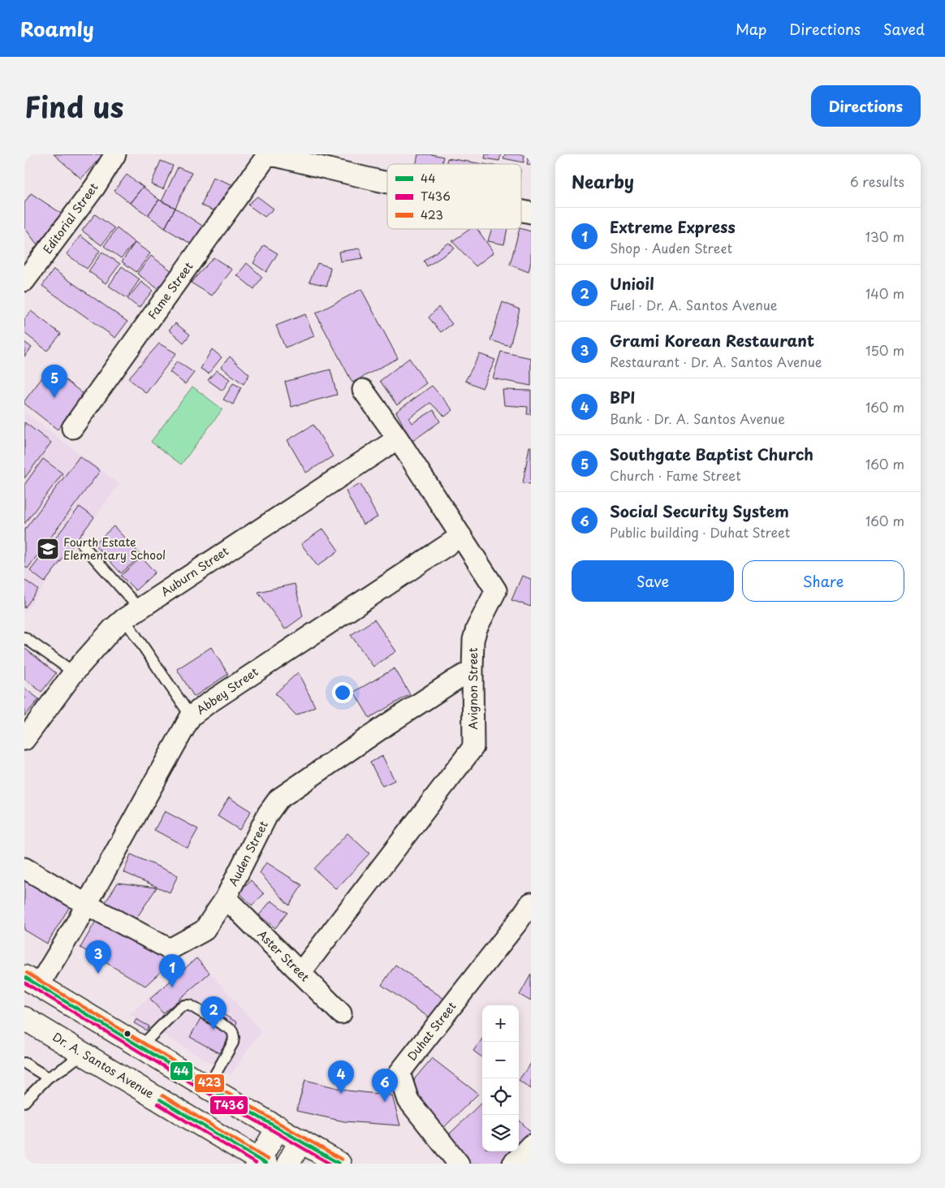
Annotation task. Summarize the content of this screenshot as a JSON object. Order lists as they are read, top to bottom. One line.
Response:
{"streets":{"main road":["Dr. A. Santos Avenue"],"street":["Editorial Street","Fame Street","Auburn Street","Avignon Street","Abbey Street","Auden Street","Aster Street","Duhat Street"]},"crossings":[["Auburn Street","Avignon Street"],["Avignon Street","Abbey Street"],["Avignon Street","Auden Street"],["Avignon Street","Aster Street"],["Abbey Street","Auden Street"],["Auden Street","Aster Street"]],"places":{"school or university":["Fourth Estate Elementary School"]},"lines":["transit line 423","transit line 44","transit line T436"],"legend":["44","T436","423"],"page":{"header":"Roamly","nav":["Map","Directions","Saved"],"title":"Find us","buttons":["Directions",["Save","Share"]],"heading":["Nearby","6 results"],"list":[{"mark":"1","name":"Extreme Express","note":"Shop · Auden Street","value":"130 m"},{"mark":"2","name":"Unioil","note":"Fuel · Dr. A. Santos Avenue","value":"140 m"},{"mark":"3","name":"Grami Korean Restaurant","note":"Restaurant · Dr. A. Santos Avenue","value":"150 m"},{"mark":"4","name":"BPI","note":"Bank · Dr. A. Santos Avenue","value":"160 m"},{"mark":"5","name":"Southgate Baptist Church","note":"Church · Fame Street","value":"160 m"},{"mark":"6","name":"Social Security System","note":"Public building · Duhat Street","value":"160 m"}],"pins":["5","3","1","2","4","6"],"map_buttons":["+","−"]}}
